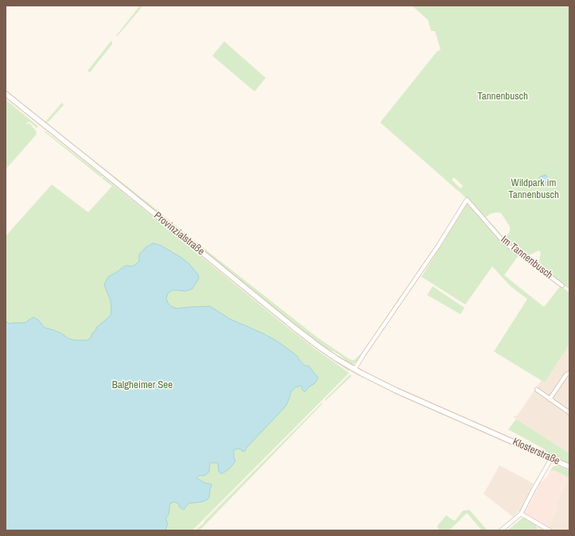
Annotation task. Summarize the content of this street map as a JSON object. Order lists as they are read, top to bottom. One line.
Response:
{"streets":{"main road":["Provinzialstraße","Klosterstraße"],"street":["Im Tannenbusch"]},"crossings":[["Provinzialstraße","Im Tannenbusch"],["Provinzialstraße","Klosterstraße"]],"parks":["Tannenbusch","Wildpark im Tannenbusch","Balgheimer See"]}
